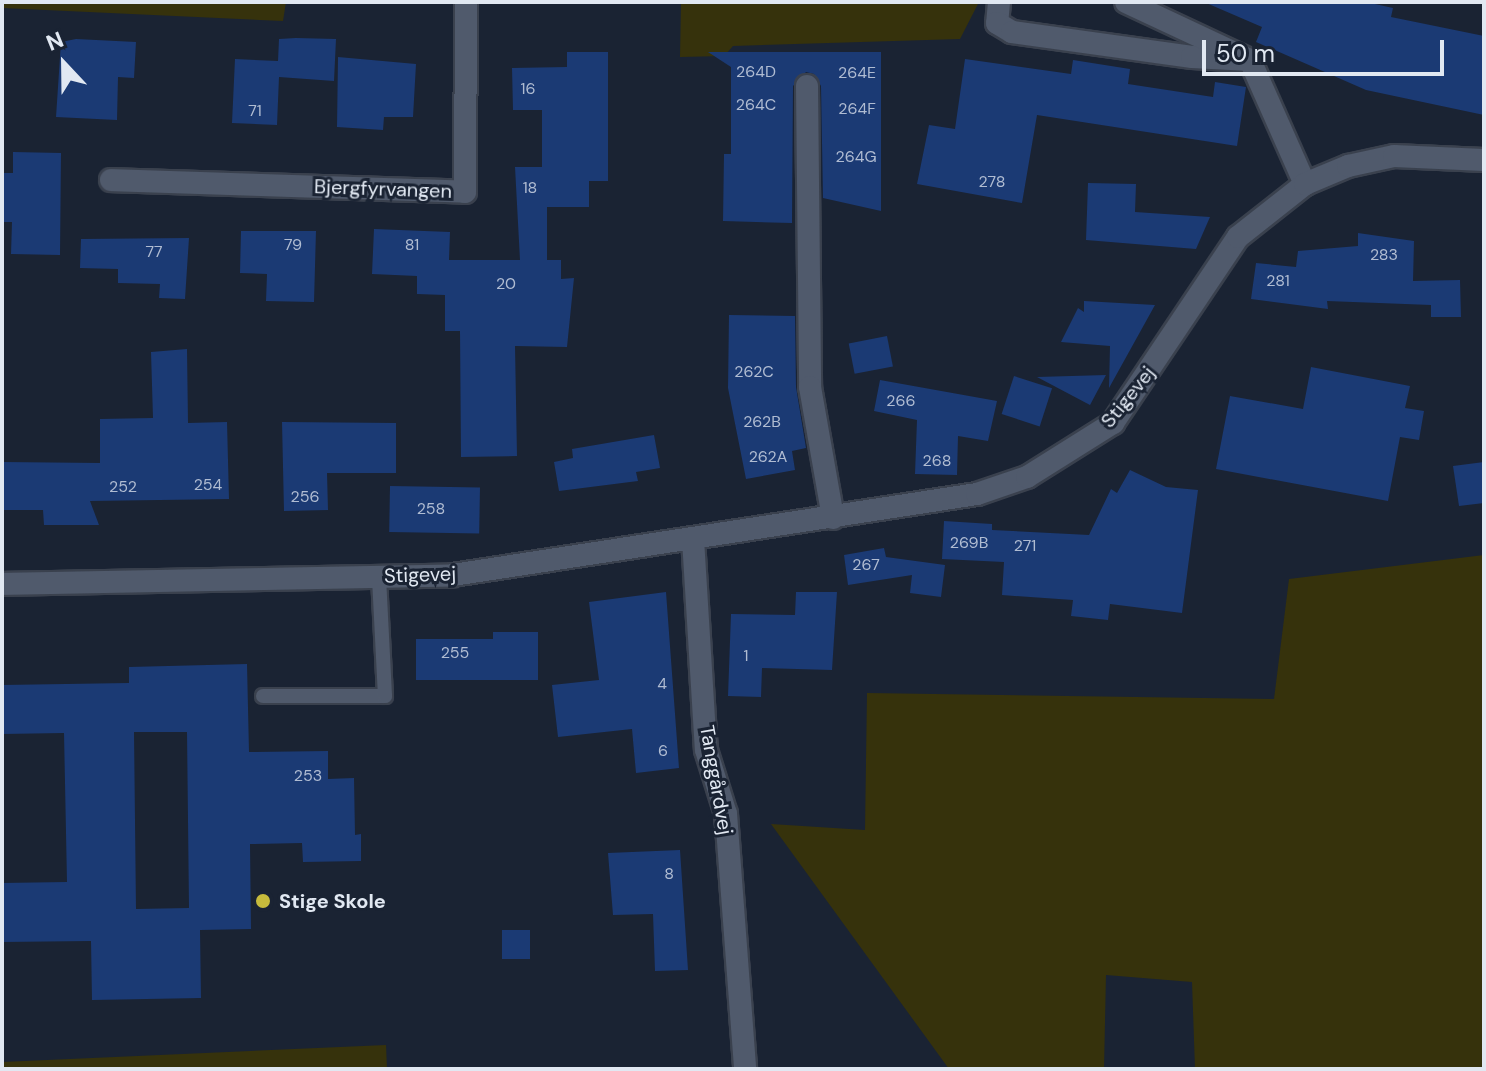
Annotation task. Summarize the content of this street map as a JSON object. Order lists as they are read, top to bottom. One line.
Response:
{"streets":{"street":["Bjergfyrvangen","Stigevej","Tanggårdvej"]},"crossings":[["Stigevej","Tanggårdvej"]],"places":["Stige Skole"],"house_numbers":["264D","264E","16","264C","264F","71","264G","278","18","79","81","77","283","281","20","262C","266","262B","262A","268","254","252","256","258","269B","271","267","255","1","4","6","253","8"],"scale_bar":"50 m","north":"top"}
